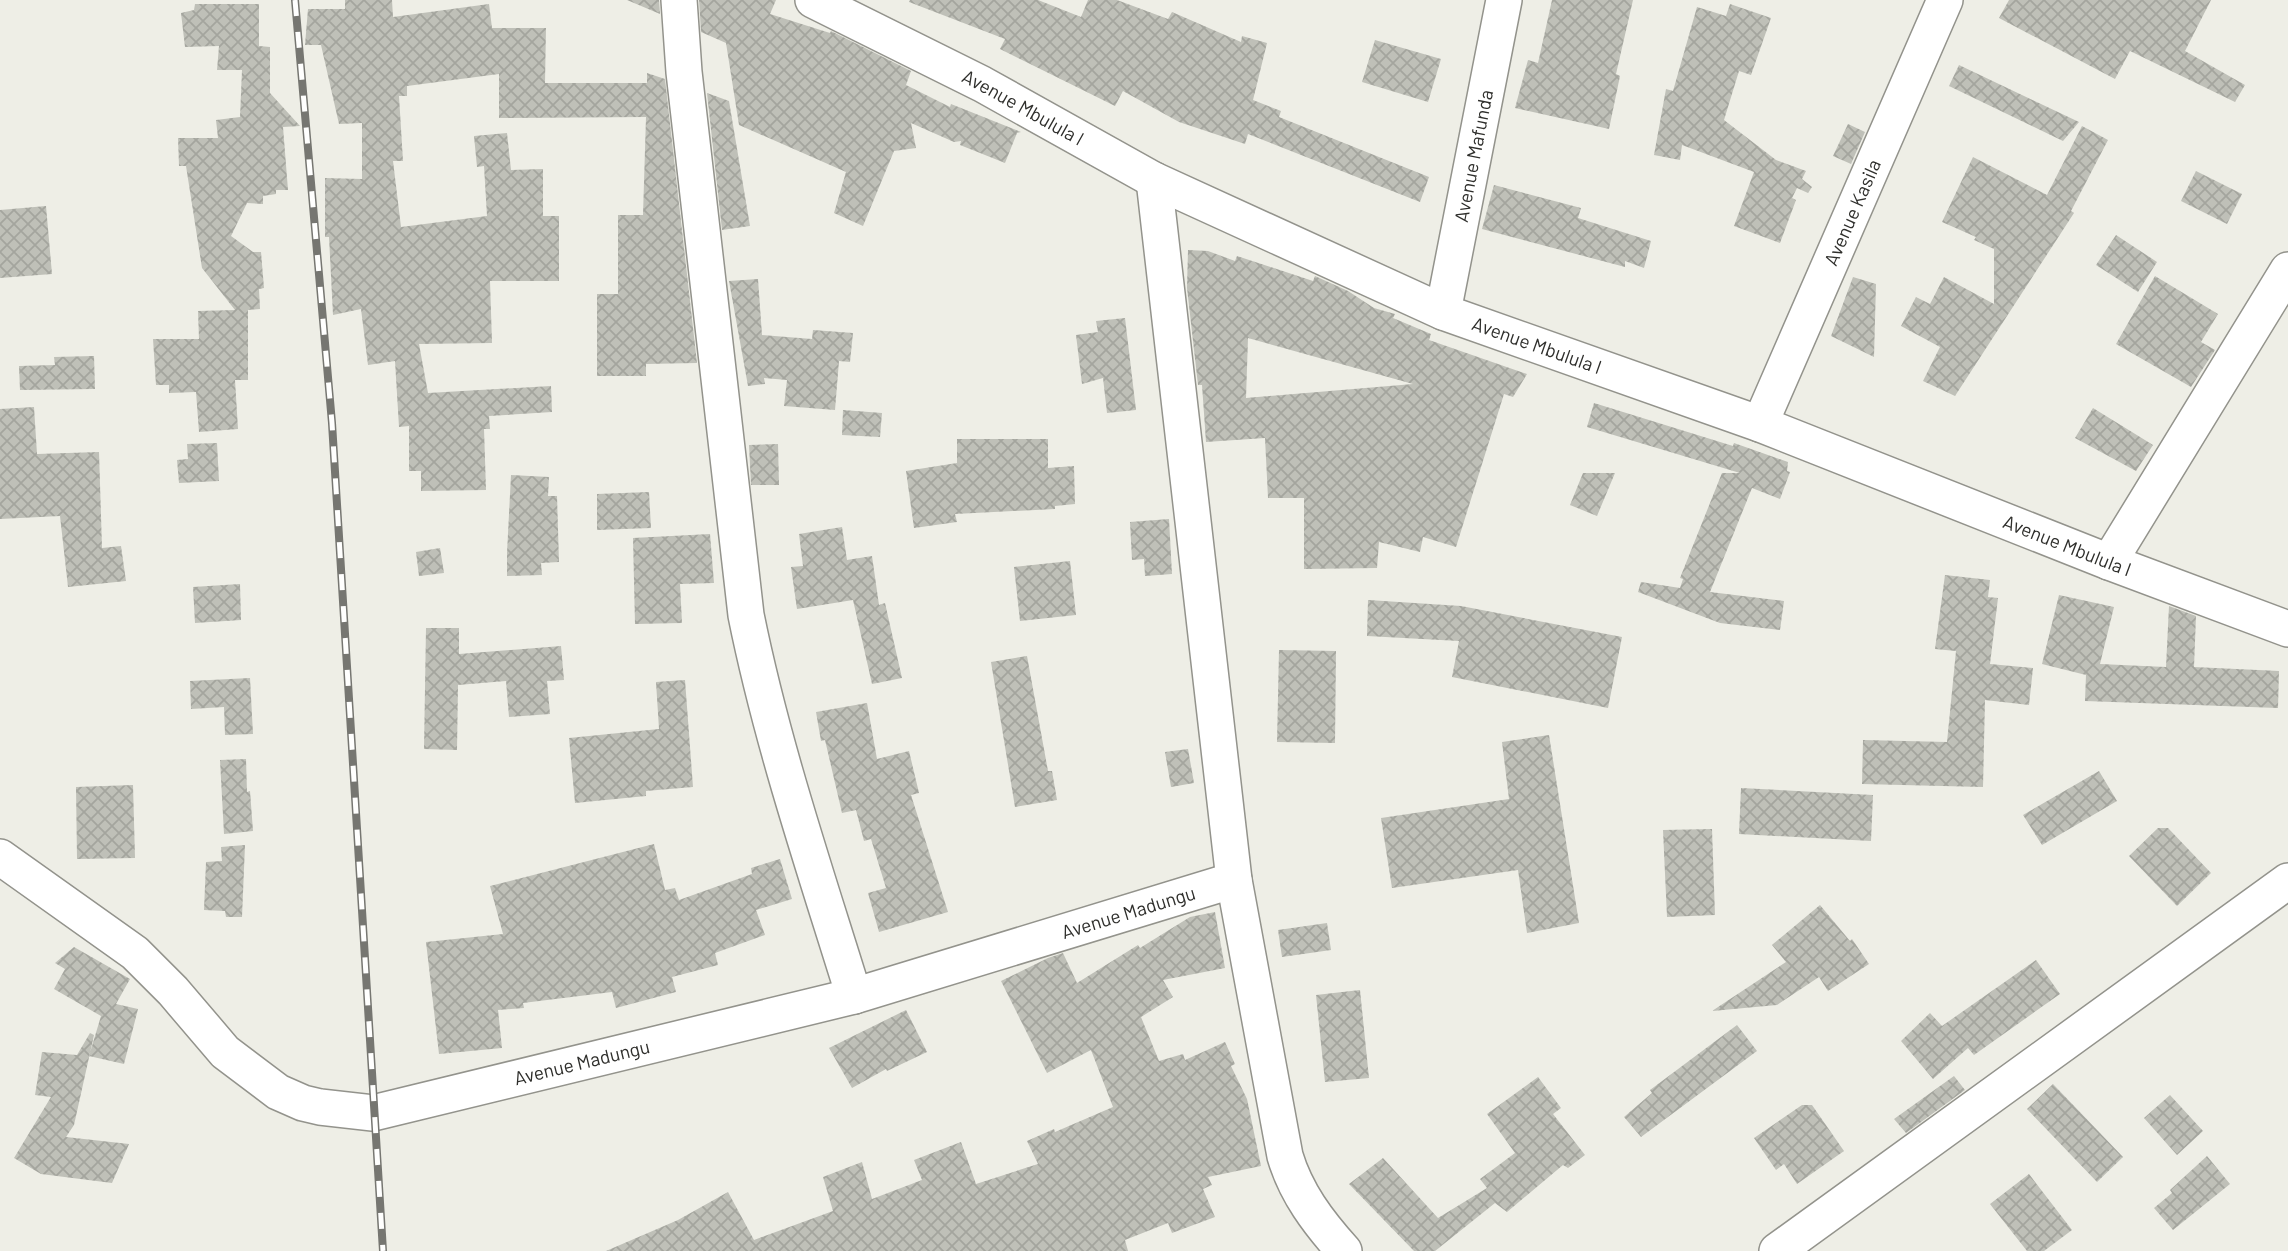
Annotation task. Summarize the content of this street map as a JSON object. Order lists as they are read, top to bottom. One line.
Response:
{"streets":{"street":["Avenue Mbulula I","Avenue Mafunda","Avenue Kasila","Avenue Madungu"]},"crossings":[["Avenue Mbulula I","Avenue Mafunda"],["Avenue Mbulula I","Avenue Kasila"]]}
